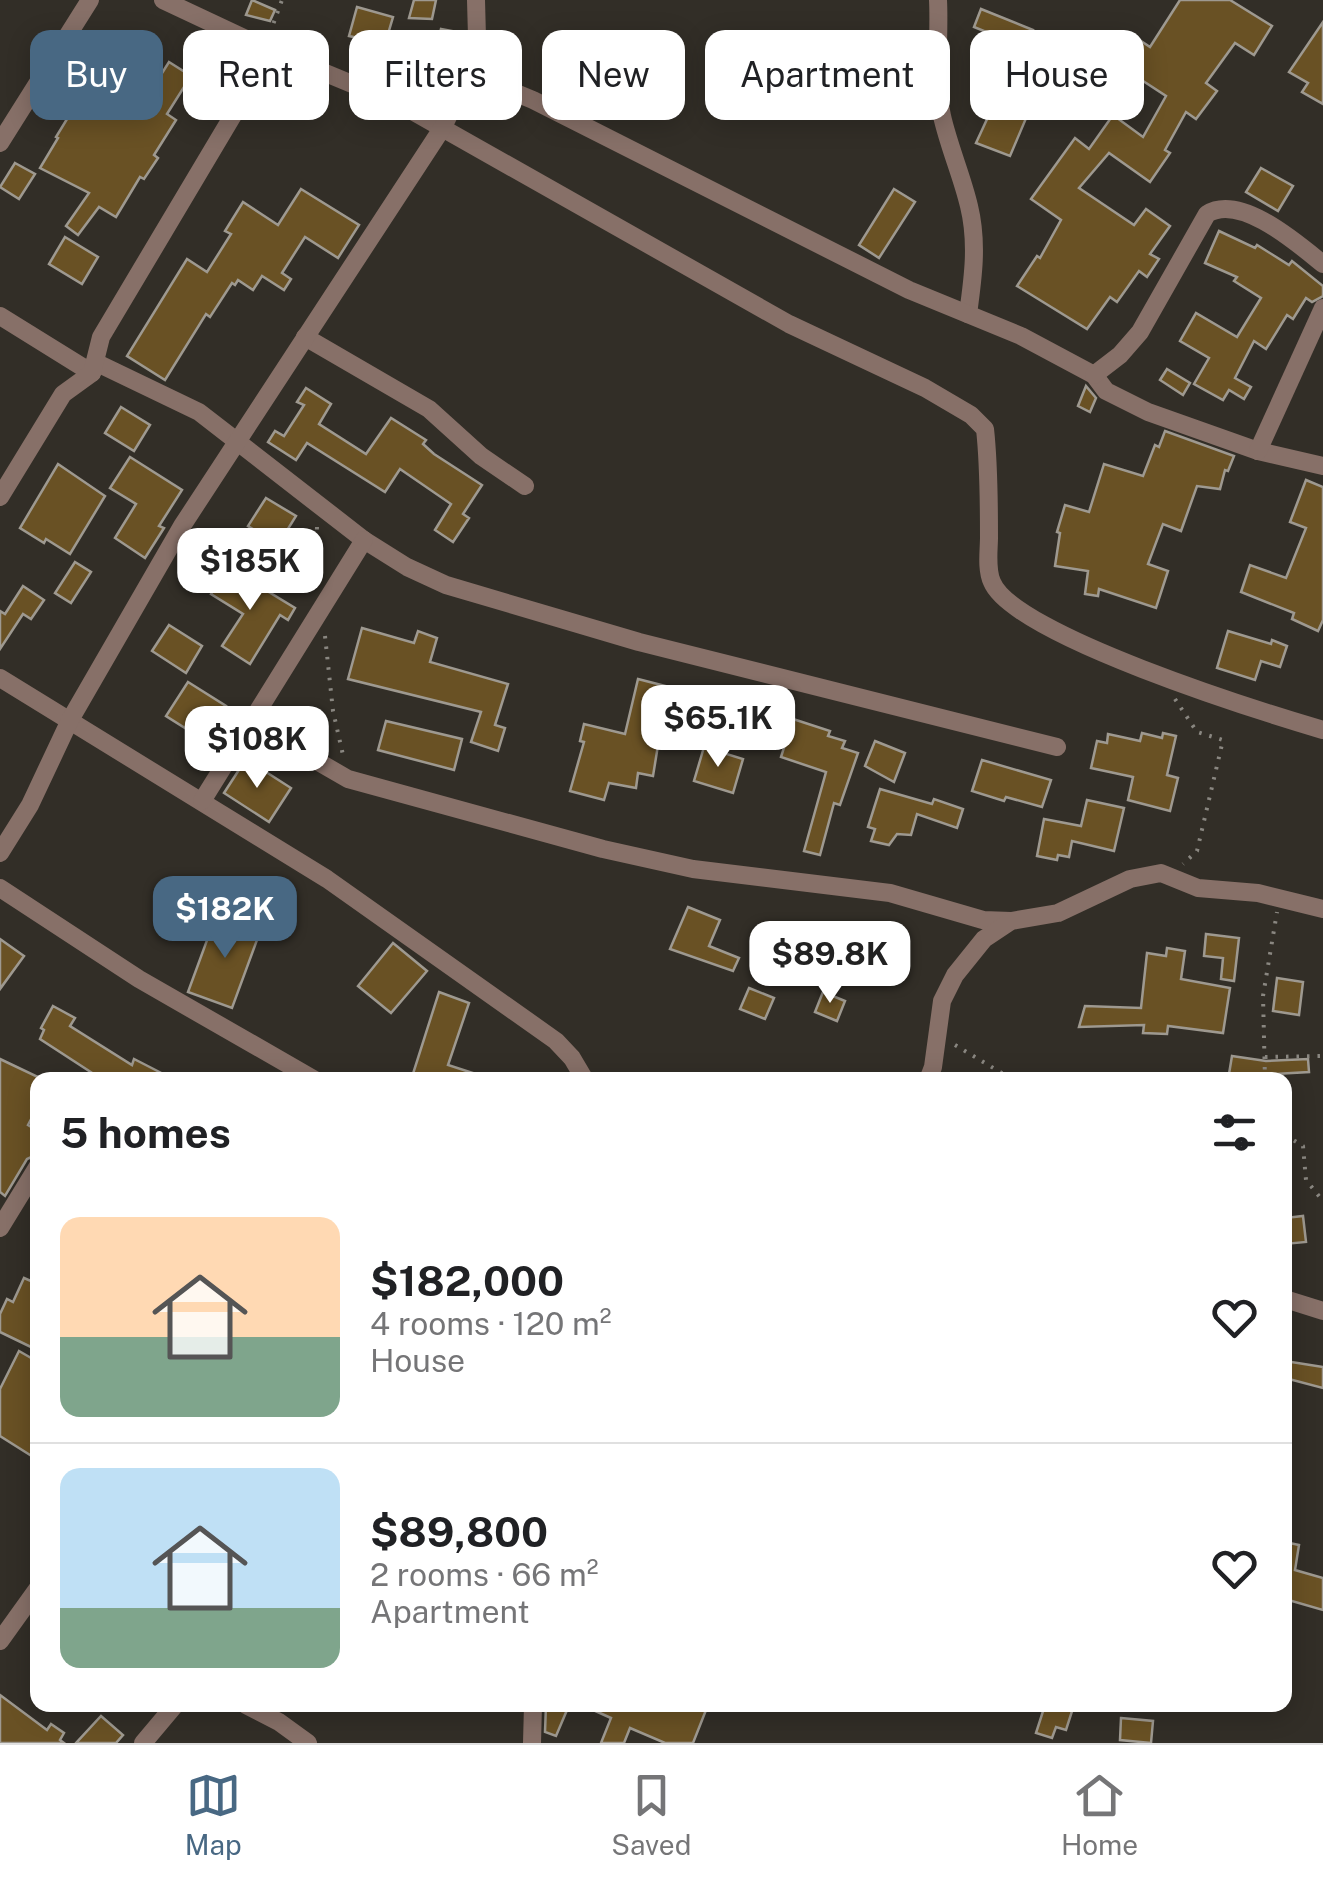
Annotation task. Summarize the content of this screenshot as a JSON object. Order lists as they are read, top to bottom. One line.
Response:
{"page":{"chip":["Buy","Rent","Filters","New","Apartment","House"],"price":["$185K","$65.1K","$108K","$182K","$89.8K"],"heading":"5 homes","list":[{"name":"$182,000","note":"4 rooms · 120 m² · House"},{"name":"$89,800","note":"2 rooms · 66 m² · Apartment"}],"tabs":["Map","Saved","Home"]}}
